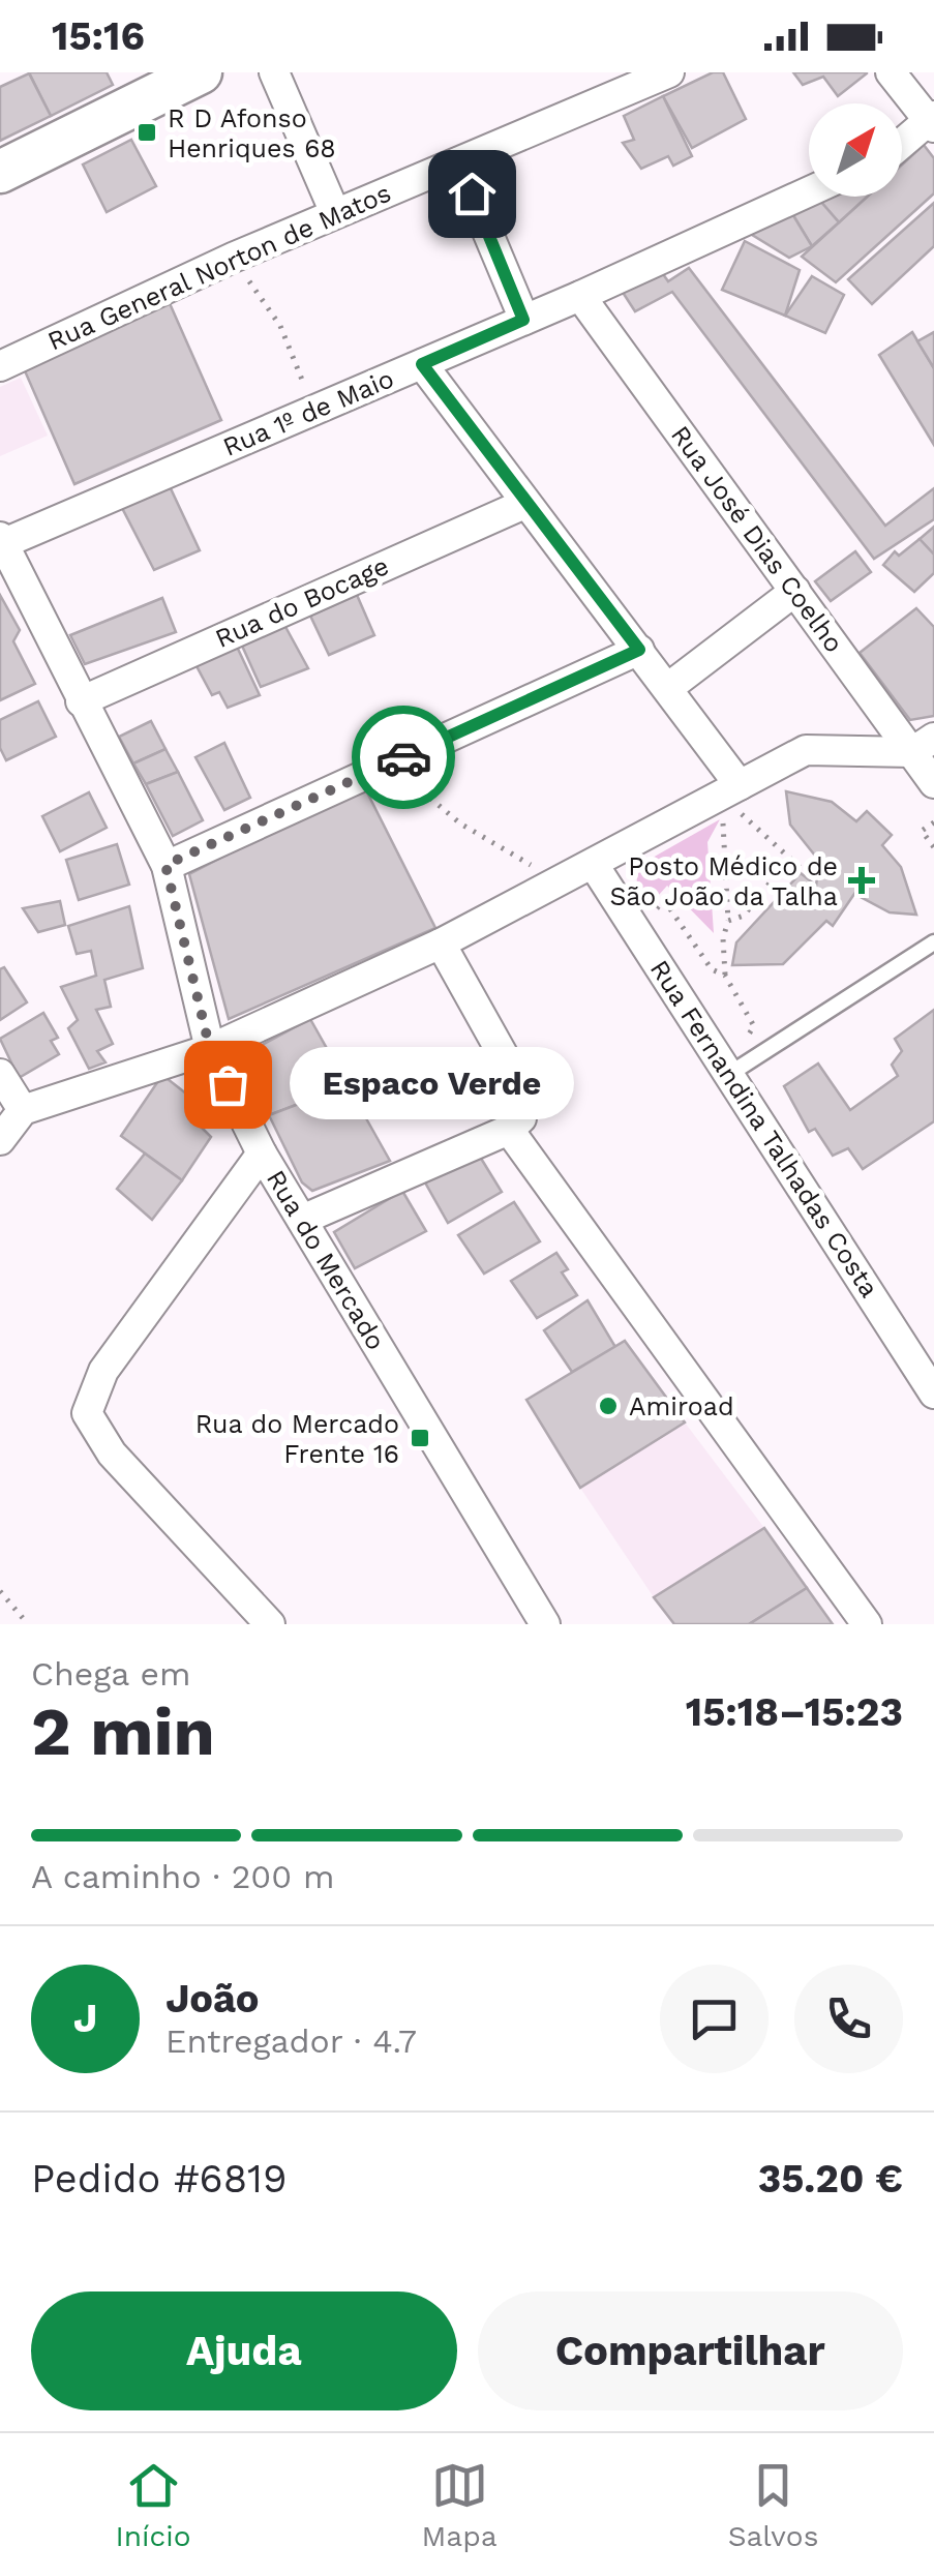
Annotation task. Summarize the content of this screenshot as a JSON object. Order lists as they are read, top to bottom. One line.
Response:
{"streets":{"street":["Rua General Norton de Matos","Rua 1º de Maio","Rua José Dias Coelho","Rua do Bocage","Rua Fernandina Talhadas Costa","Rua do Mercado"]},"crossings":[["Rua 1º de Maio","Rua José Dias Coelho"],["Rua 1º de Maio","Rua do Mercado"],["Rua do Bocage","Rua do Mercado"]],"places":{"transit":["R D Afonso Henriques 68","Rua do Mercado Frente 16"],"health":["Posto Médico de São João da Talha"],"other":["Espaco Verde","Amiroad"]},"north":"top right","page":{"status":"15:16","bubble":"Espaco Verde","heading":["2 min","Chega em","15:18–15:23"],"panel":["João","Entregador · 4.7","Pedido #6819","35.20 €"],"bar":"A caminho · 200 m","round":"J","buttons":["Ajuda","Compartilhar"],"tabs":["Início","Mapa","Salvos"]}}
